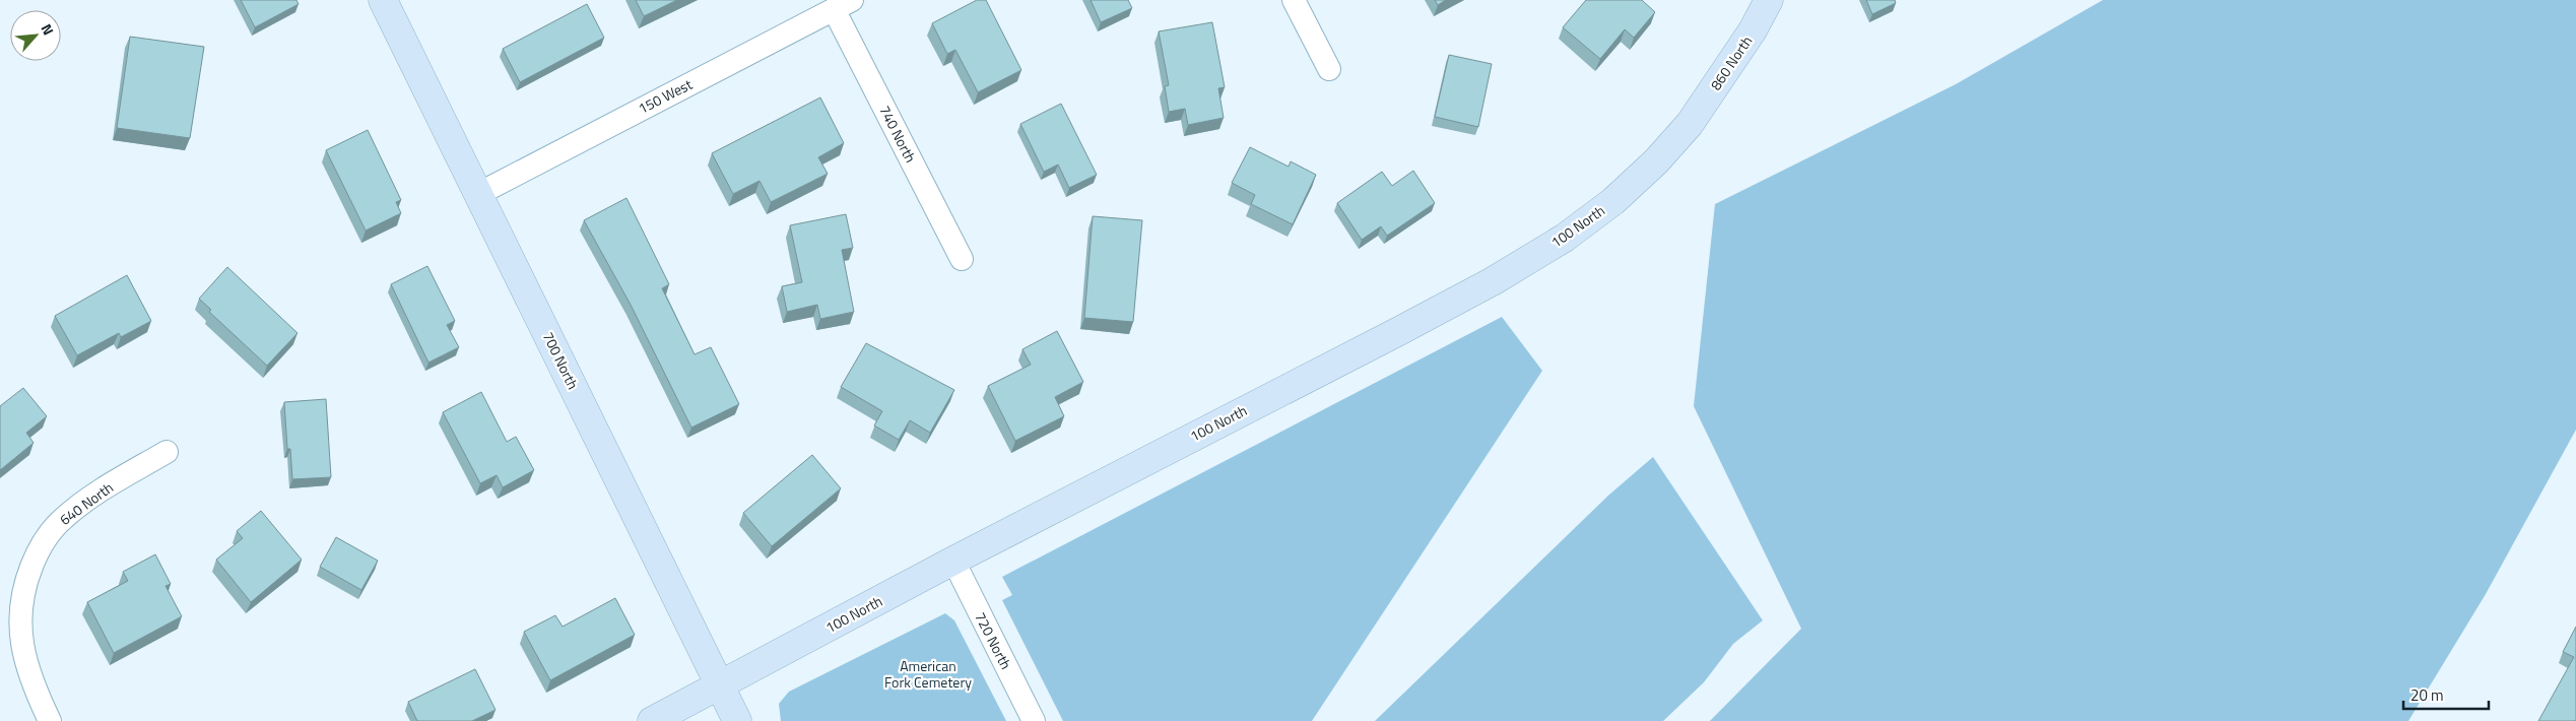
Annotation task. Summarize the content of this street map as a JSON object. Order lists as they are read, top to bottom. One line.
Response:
{"streets":{"street":["860 North","150 West","740 North","100 North","700 North","640 North","720 North"]},"crossings":[["860 North","100 North"],["150 West","740 North"],["150 West","700 North"],["100 North","700 North"],["100 North","720 North"]],"parks":["American Fork Cemetery"],"scale_bar":"20 m","north":"top right"}
